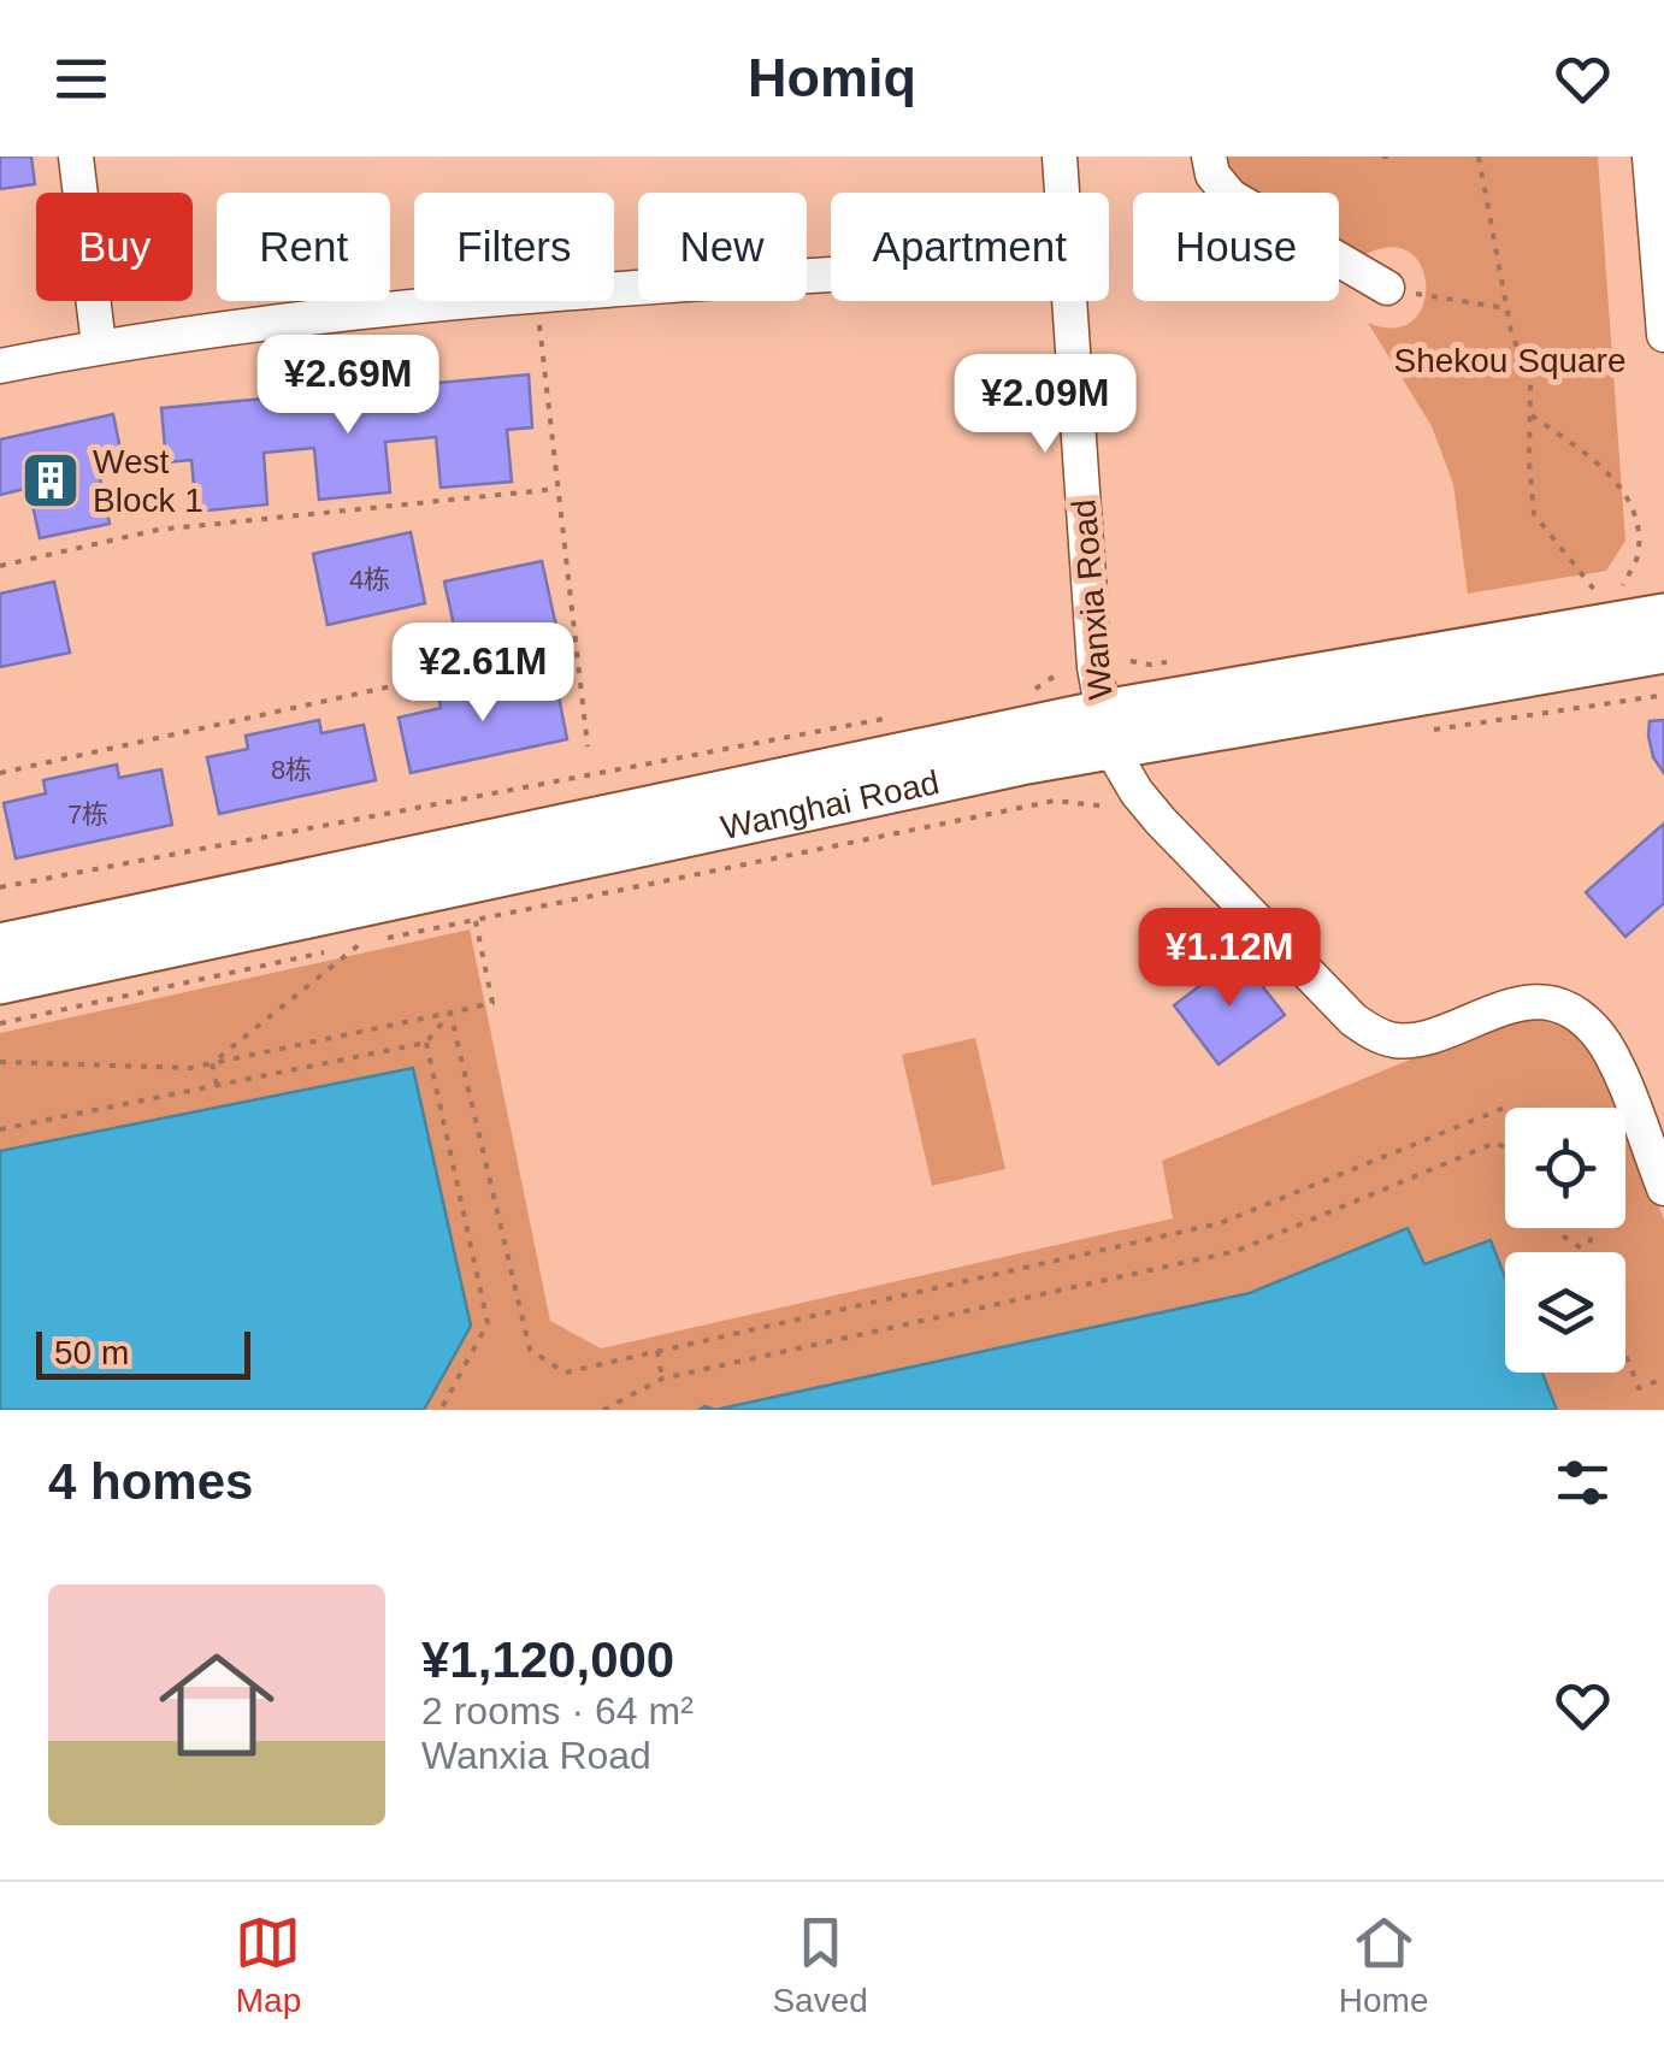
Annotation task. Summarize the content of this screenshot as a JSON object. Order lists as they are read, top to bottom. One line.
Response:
{"streets":{"main road":["Wanghai Road"],"street":["Wanxia Road"]},"crossings":[["Wanxia Road","Wanghai Road"]],"parks":["Shekou Square"],"places":{"building":["West Block 1"]},"house_numbers":["4栋","8栋","7栋"],"scale_bar":"50 m","page":{"header":"Homiq","chip":["Buy","Rent","Filters","New","Apartment","House"],"price":["¥2.69M","¥2.09M","¥2.61M","¥1.12M"],"scale":"50 m","heading":"4 homes","list":[{"name":"¥1,120,000","note":"2 rooms · 64 m² · Wanxia Road"}],"tabs":["Map","Saved","Home"]}}
